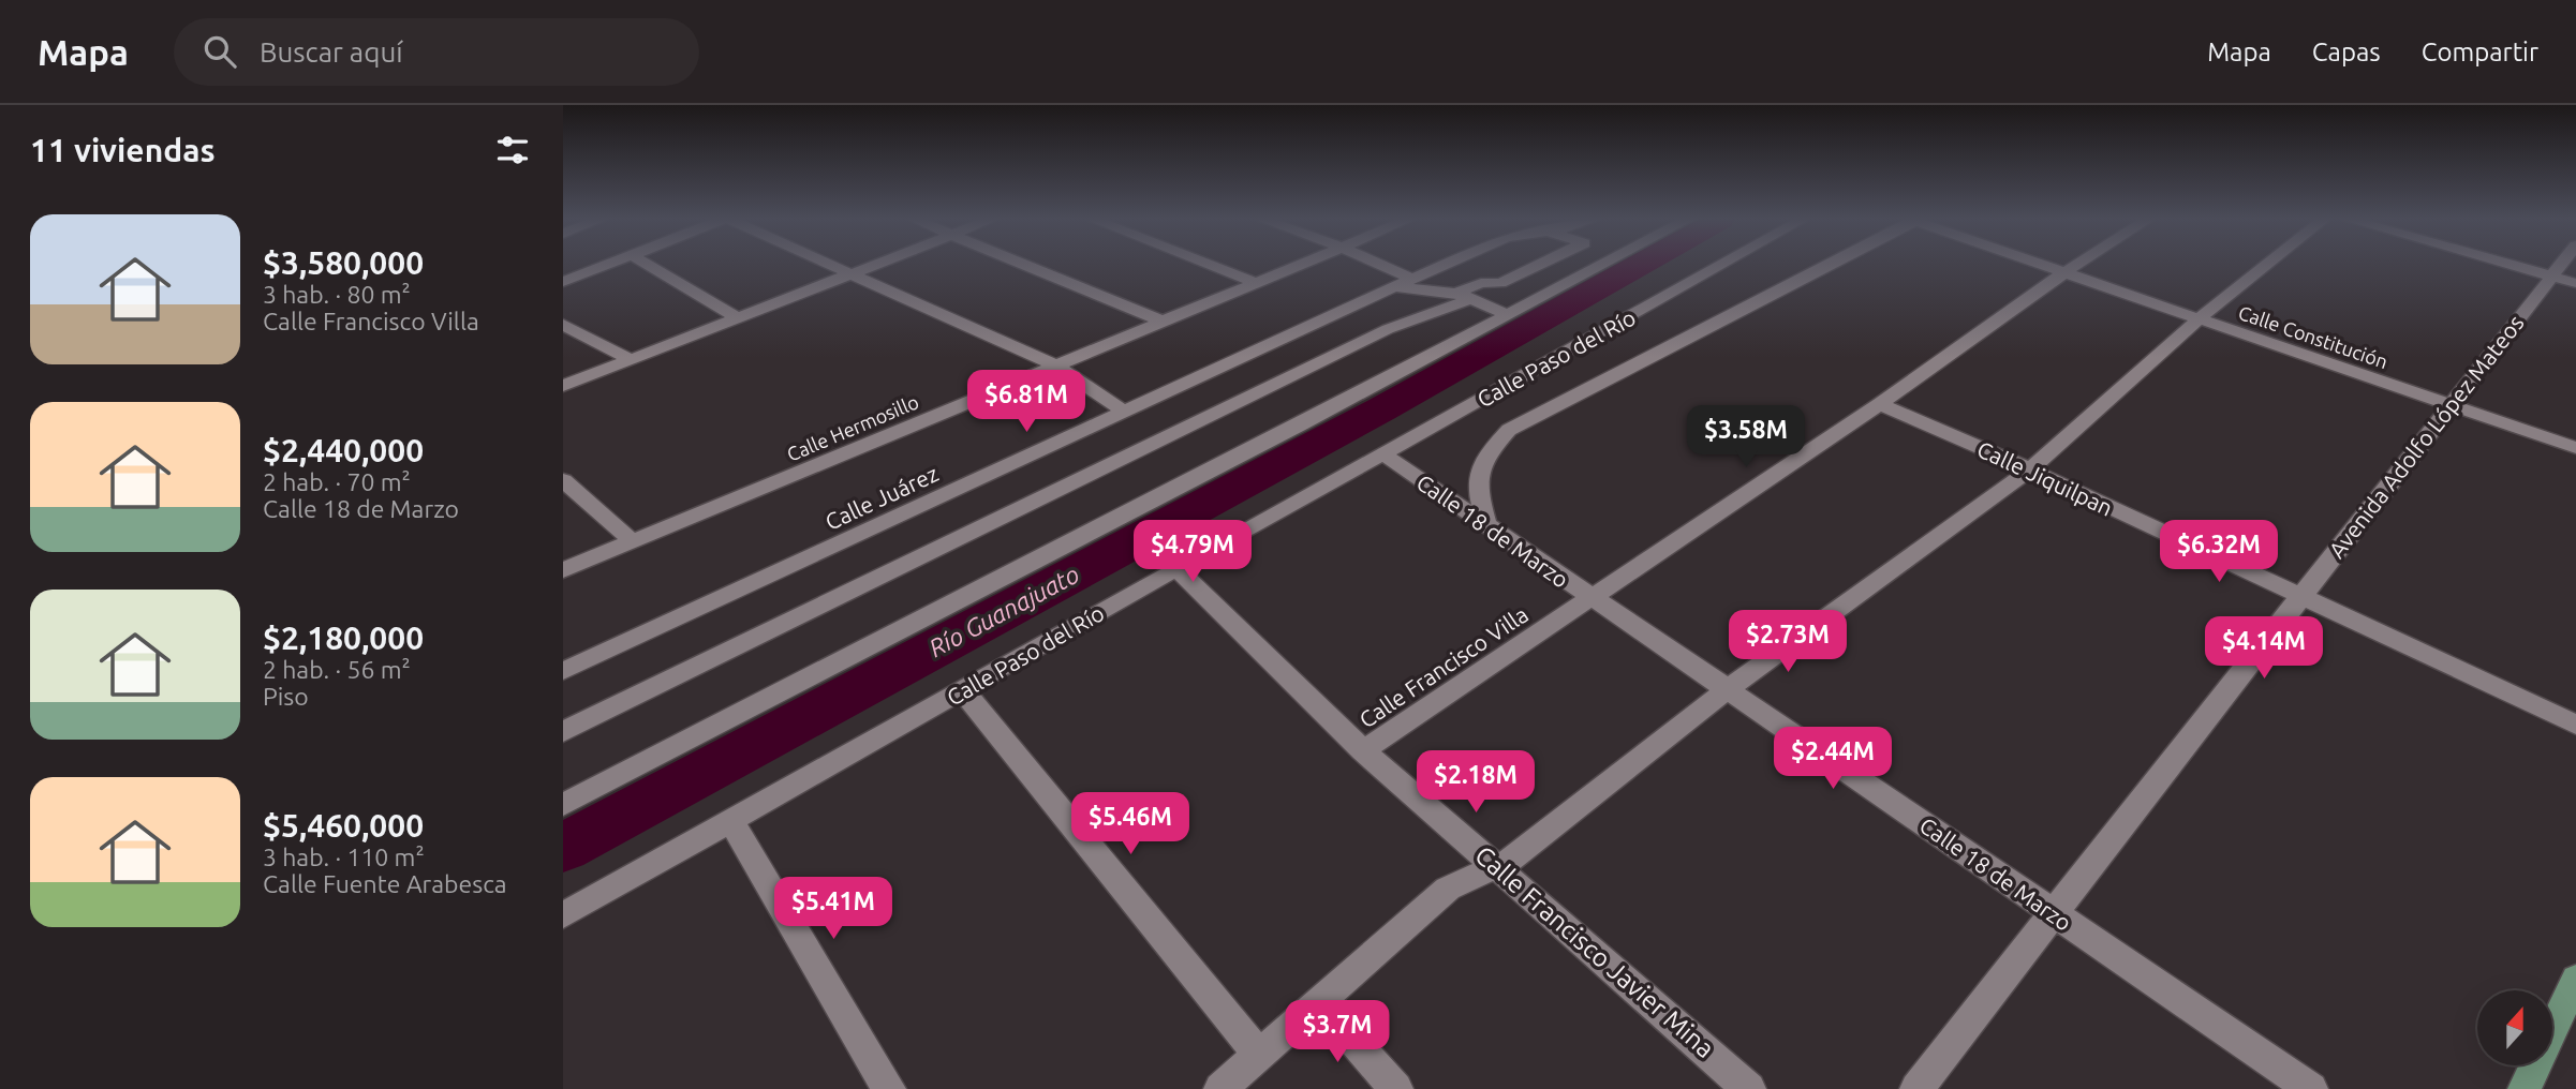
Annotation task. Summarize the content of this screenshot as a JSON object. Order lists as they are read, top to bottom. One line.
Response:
{"streets":{"street":["Calle Constitución","Calle Paso del Río","Calle Hermosillo","Avenida Adolfo López Mateos","Calle Jiquilpan","Calle Juárez","Calle 18 de Marzo","Calle Francisco Villa","Calle Francisco Javier Mina"]},"crossings":[["Calle Constitución","Avenida Adolfo López Mateos"],["Calle Constitución","Calle Francisco Villa"],["Calle Paso del Río","Calle 18 de Marzo"],["Calle Paso del Río","Calle Francisco Javier Mina"],["Avenida Adolfo López Mateos","Calle Jiquilpan"],["Avenida Adolfo López Mateos","Calle 18 de Marzo"],["Calle Jiquilpan","Calle Francisco Villa"],["Calle 18 de Marzo","Calle Francisco Villa"],["Calle Francisco Villa","Calle Francisco Javier Mina"]],"water":["Río Guanajuato"],"north":"top","page":{"header":"Mapa","search":"Buscar aquí","nav":["Mapa","Capas","Compartir"],"heading":"11 viviendas","list":[{"name":"$3,580,000","note":"3 hab. · 80 m² · Calle Francisco Villa"},{"name":"$2,440,000","note":"2 hab. · 70 m² · Calle 18 de Marzo"},{"name":"$2,180,000","note":"2 hab. · 56 m² · Piso"},{"name":"$5,460,000","note":"3 hab. · 110 m² · Calle Fuente Arabesca"}],"price":["$6.81M","$3.58M","$4.79M","$6.32M","$2.73M","$4.14M","$2.44M","$2.18M","$5.46M","$5.41M","$3.7M"]}}
